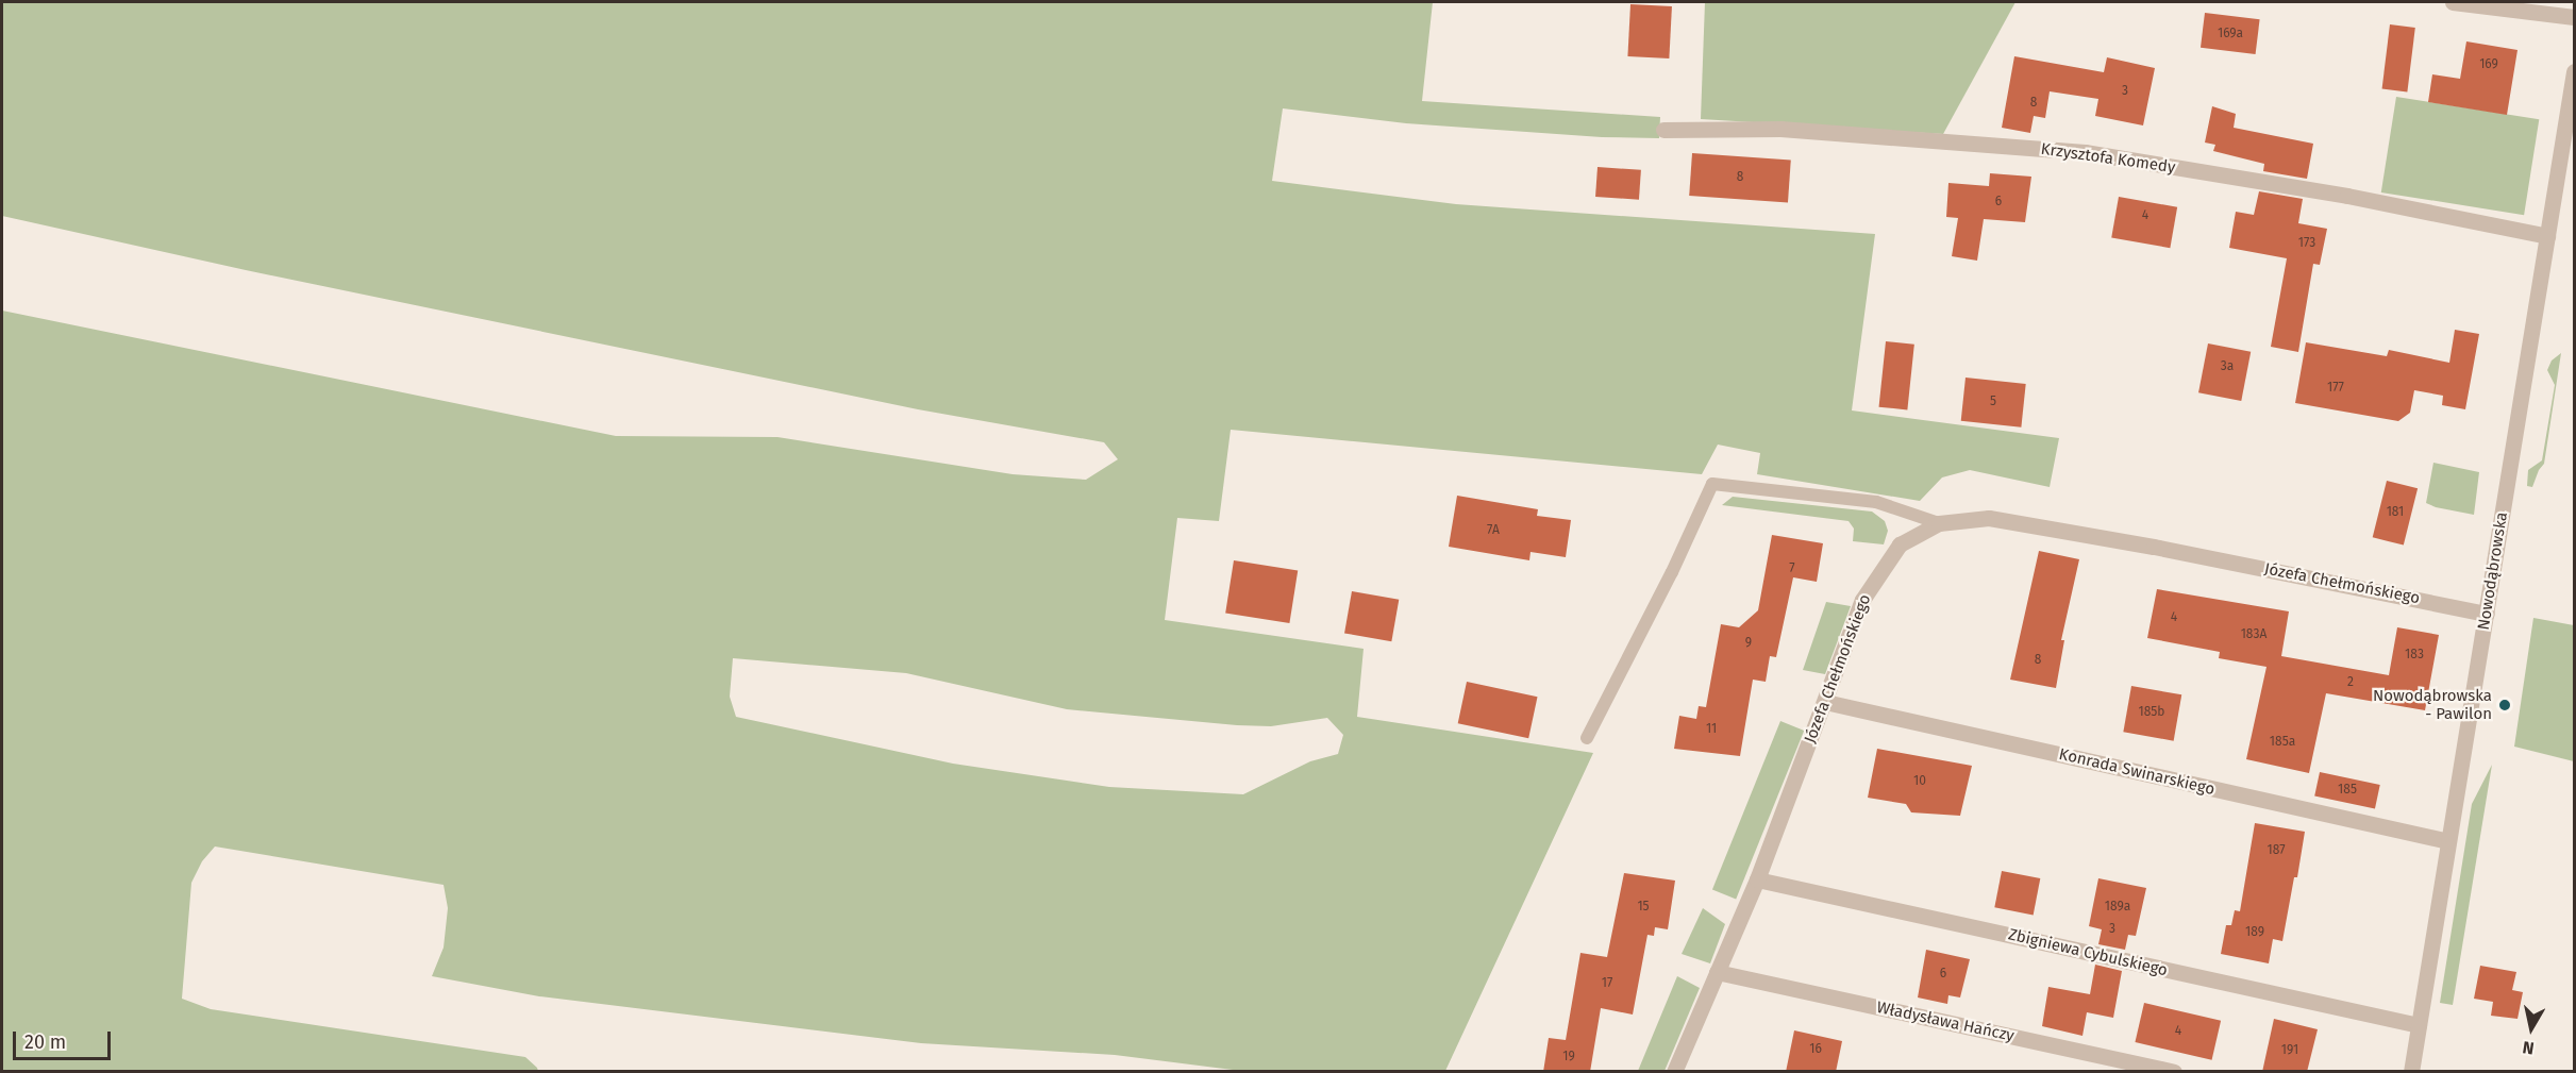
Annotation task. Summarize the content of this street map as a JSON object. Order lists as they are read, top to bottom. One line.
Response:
{"streets":{"street":["Krzysztofa Komedy","Nowodąbrowska","Józefa Chełmońskiego","Konrada Swinarskiego","Zbigniewa Cybulskiego","Władysława Hańczy"]},"crossings":[["Krzysztofa Komedy","Nowodąbrowska"],["Nowodąbrowska","Józefa Chełmońskiego"],["Nowodąbrowska","Konrada Swinarskiego"],["Nowodąbrowska","Zbigniewa Cybulskiego"],["Józefa Chełmońskiego","Konrada Swinarskiego"],["Józefa Chełmońskiego","Zbigniewa Cybulskiego"],["Józefa Chełmońskiego","Władysława Hańczy"]],"places":["Nowodąbrowska - Pawilon"],"house_numbers":["169a","169","3","8","8","6","4","173","3a","177","5","181","7A","7","4","183A","9","183","8","2","185b","11","185a","10","185","187","15","189a","3","189","6","17","4","16","191","19"],"scale_bar":"20 m","north":"bottom"}
